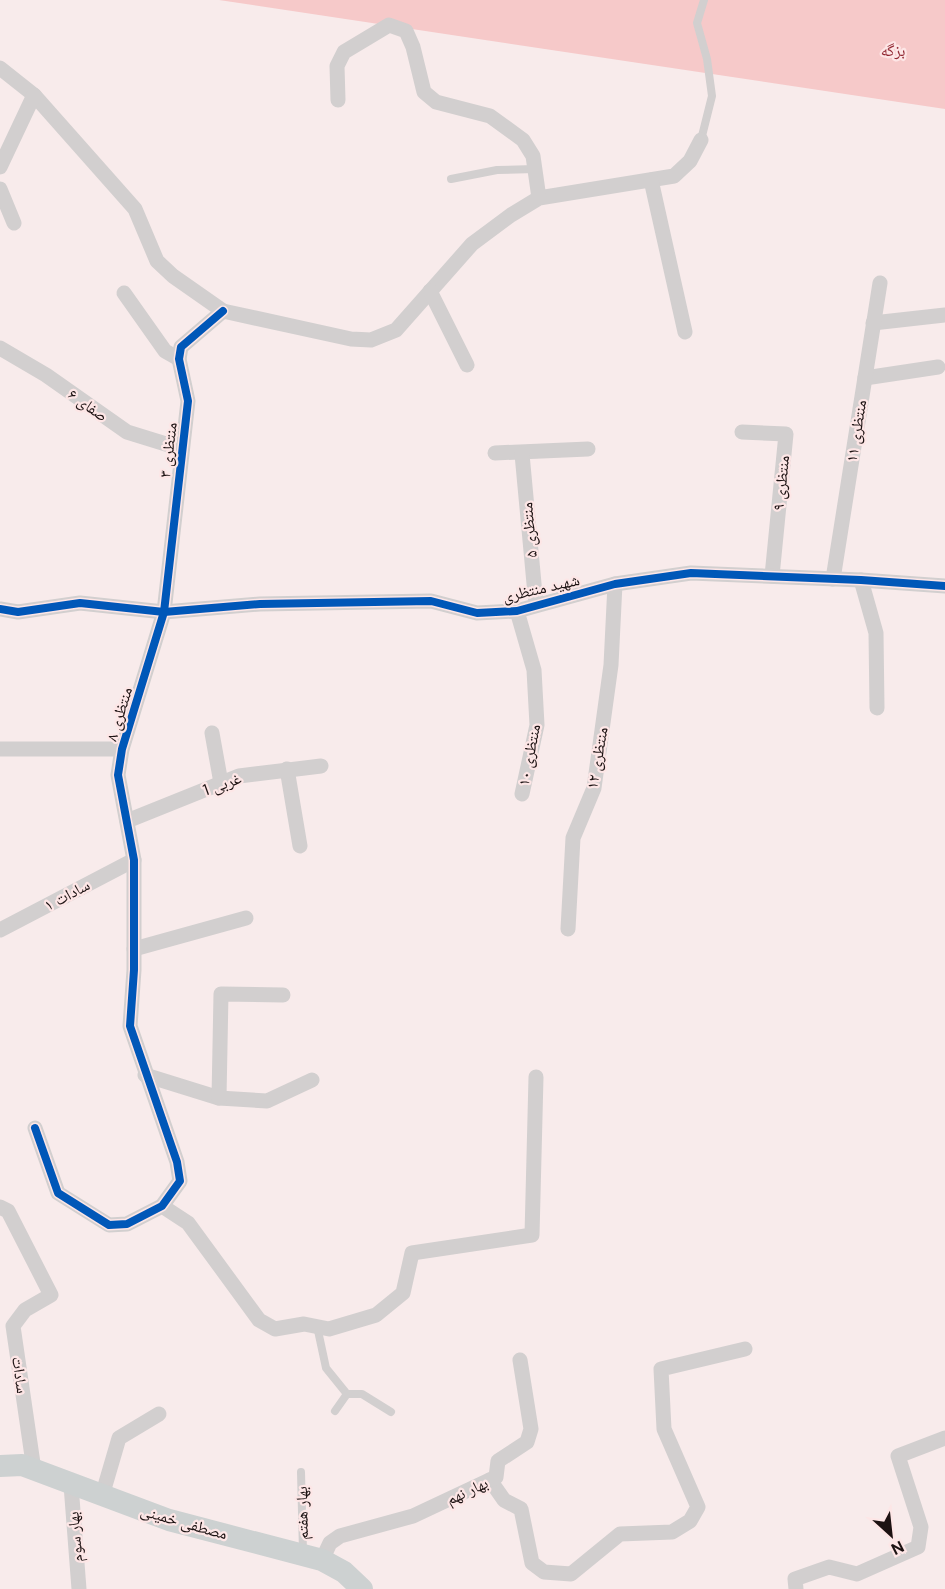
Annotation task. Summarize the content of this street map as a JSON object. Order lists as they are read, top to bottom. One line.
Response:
{"streets":{"street":["صفای ۶","منتظری ۱۱","منتظری ۳","منتظری ۹","منتظری ۵","شهید منتظری","منتظری ۸","منتظری ۱۰","منتظری ۱۲","غربی 1","سادات ۱","سادات","بهار نهم","مصطفی خمینی","بهار سوم"],"lane":["بهار هفتم"]},"crossings":[["صفای ۶","منتظری ۳"],["منتظری ۱۱","شهید منتظری"],["منتظری ۳","شهید منتظری"],["منتظری ۳","منتظری ۸"],["منتظری ۹","شهید منتظری"],["منتظری ۵","شهید منتظری"],["شهید منتظری","منتظری ۸"],["شهید منتظری","منتظری ۱۰"],["شهید منتظری","منتظری ۱۲"],["منتظری ۸","غربی 1"],["منتظری ۸","سادات ۱"],["سادات","مصطفی خمینی"],["بهار نهم","بهار هفتم"],["بهار نهم","مصطفی خمینی"],["بهار هفتم","مصطفی خمینی"],["مصطفی خمینی","بهار سوم"]],"parks":["بزگه"],"north":"bottom right"}
